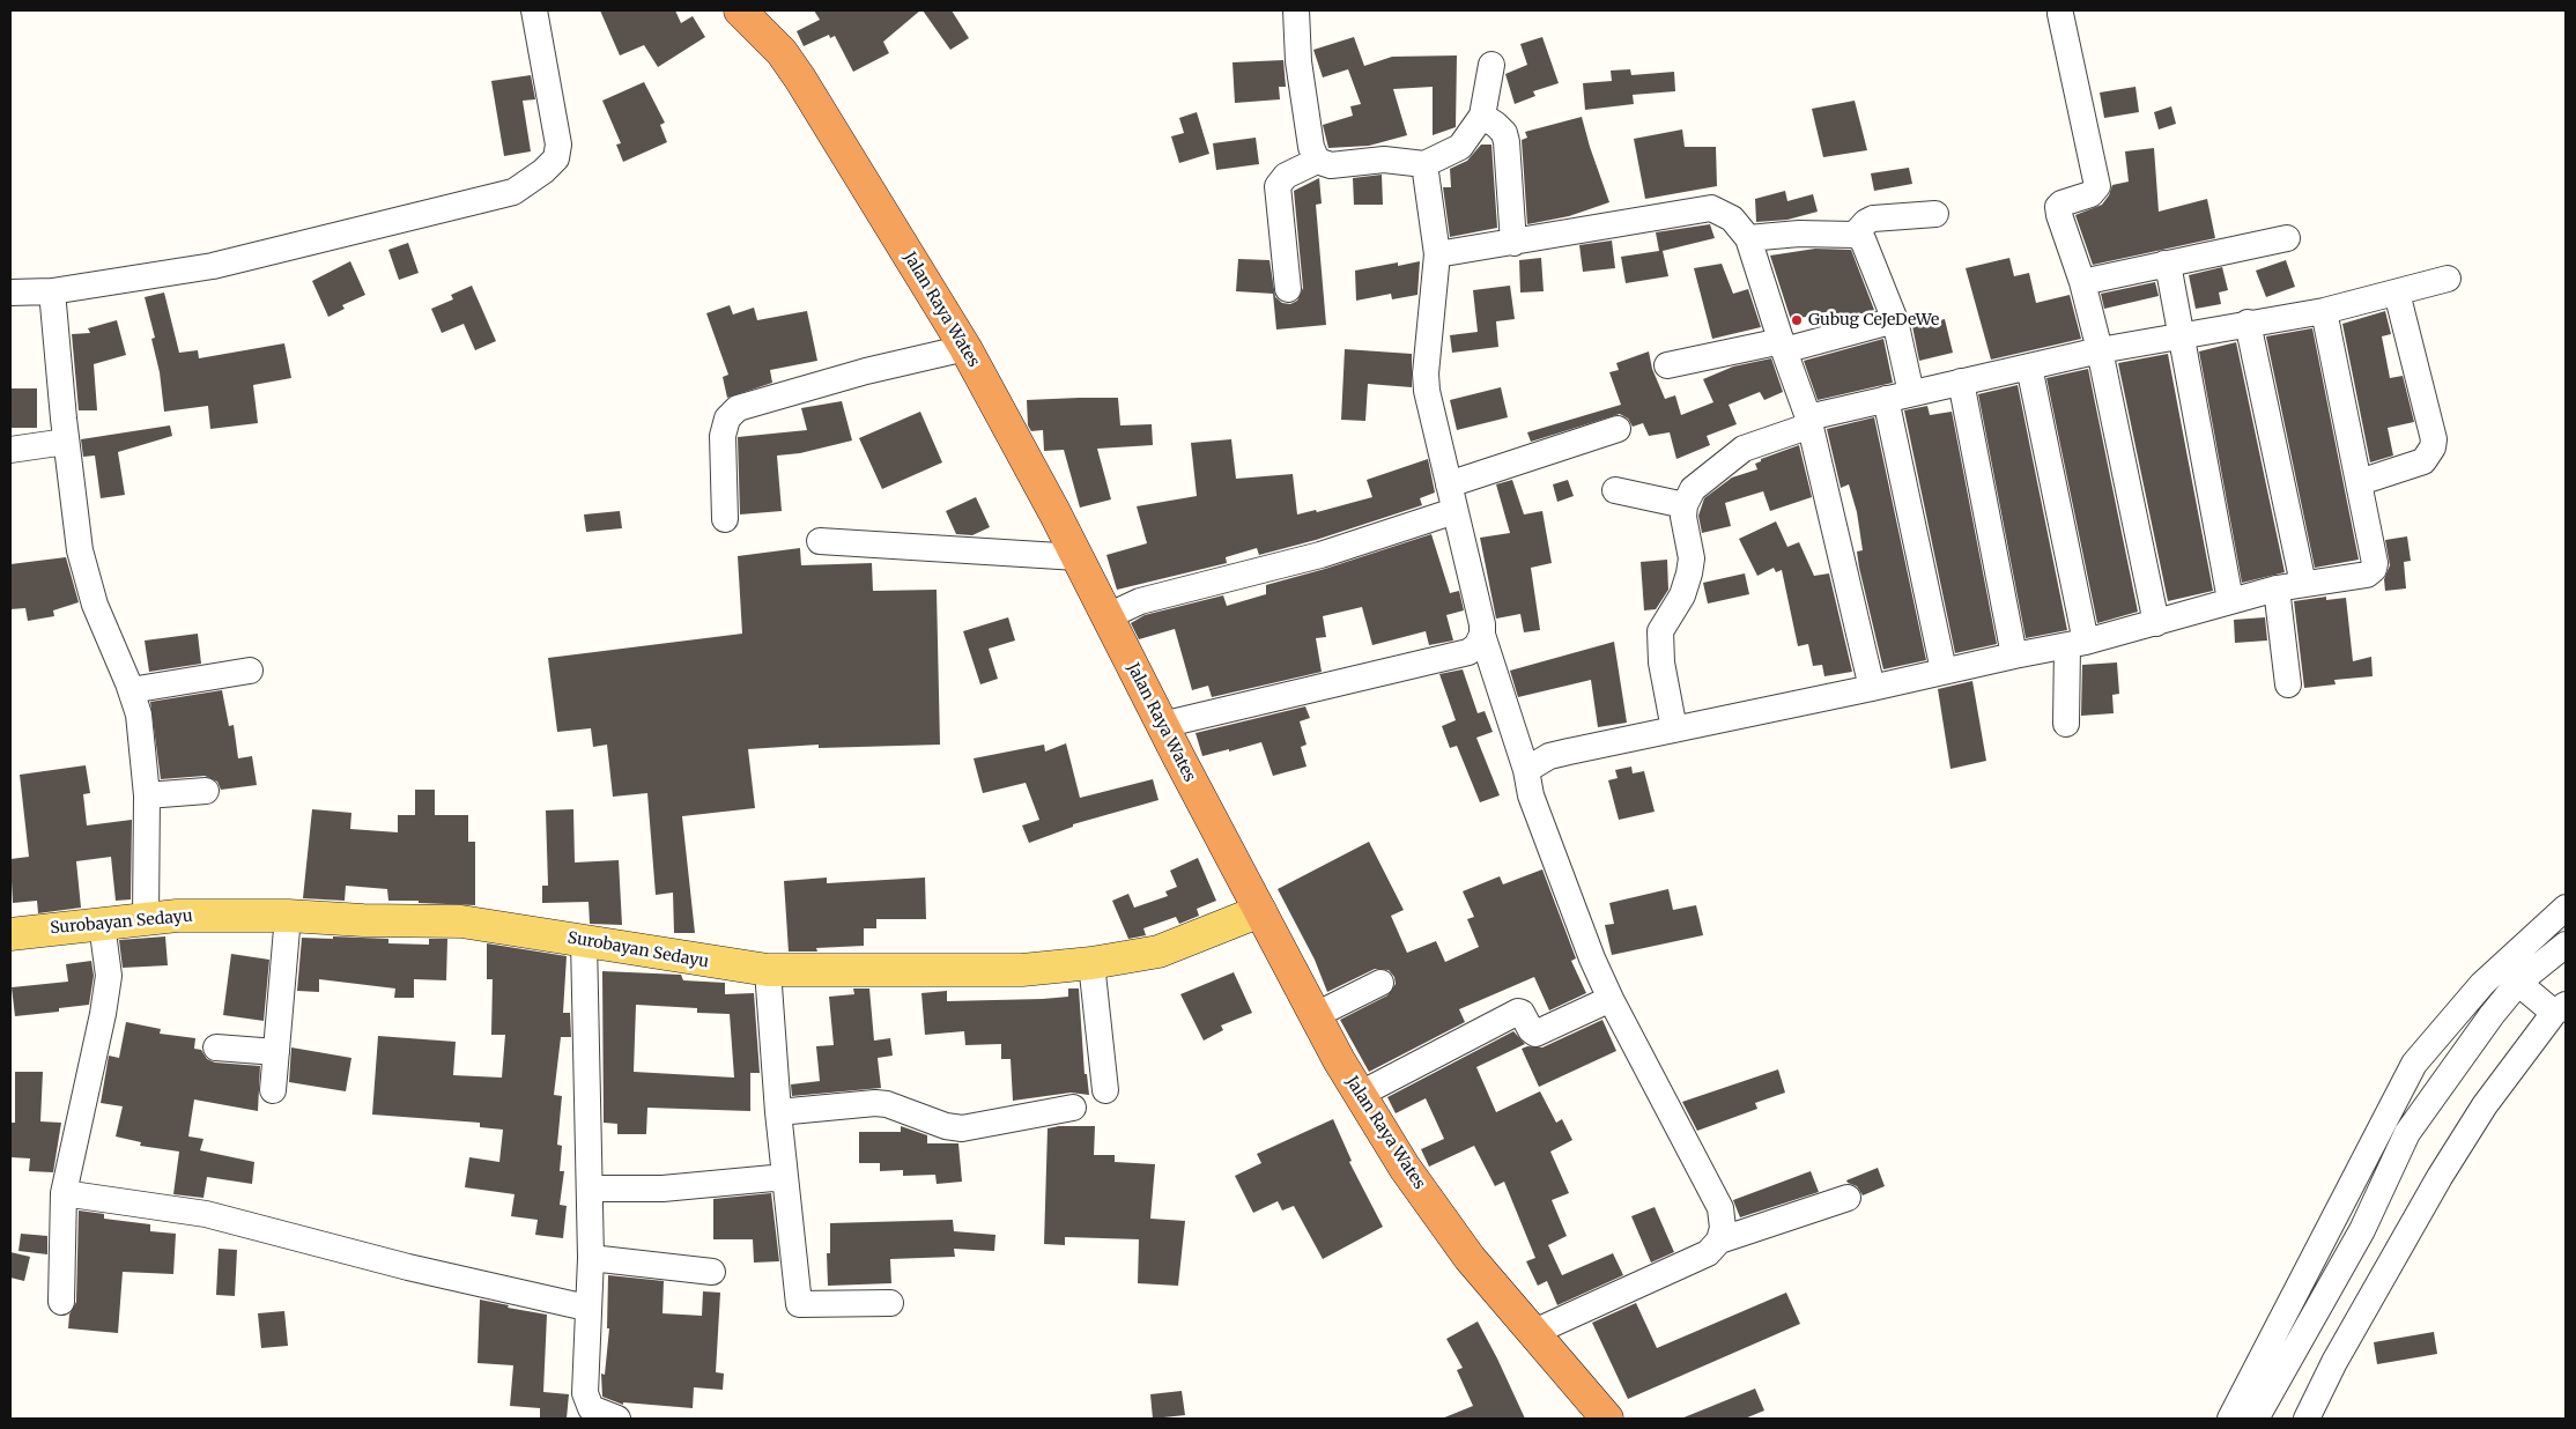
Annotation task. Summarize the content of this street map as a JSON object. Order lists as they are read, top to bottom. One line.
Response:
{"streets":{"highway":["Jalan Raya Wates"],"main road":["Surobayan Sedayu"]},"crossings":[["Jalan Raya Wates","Surobayan Sedayu"]],"places":["Gubug CeJeDeWe"]}
